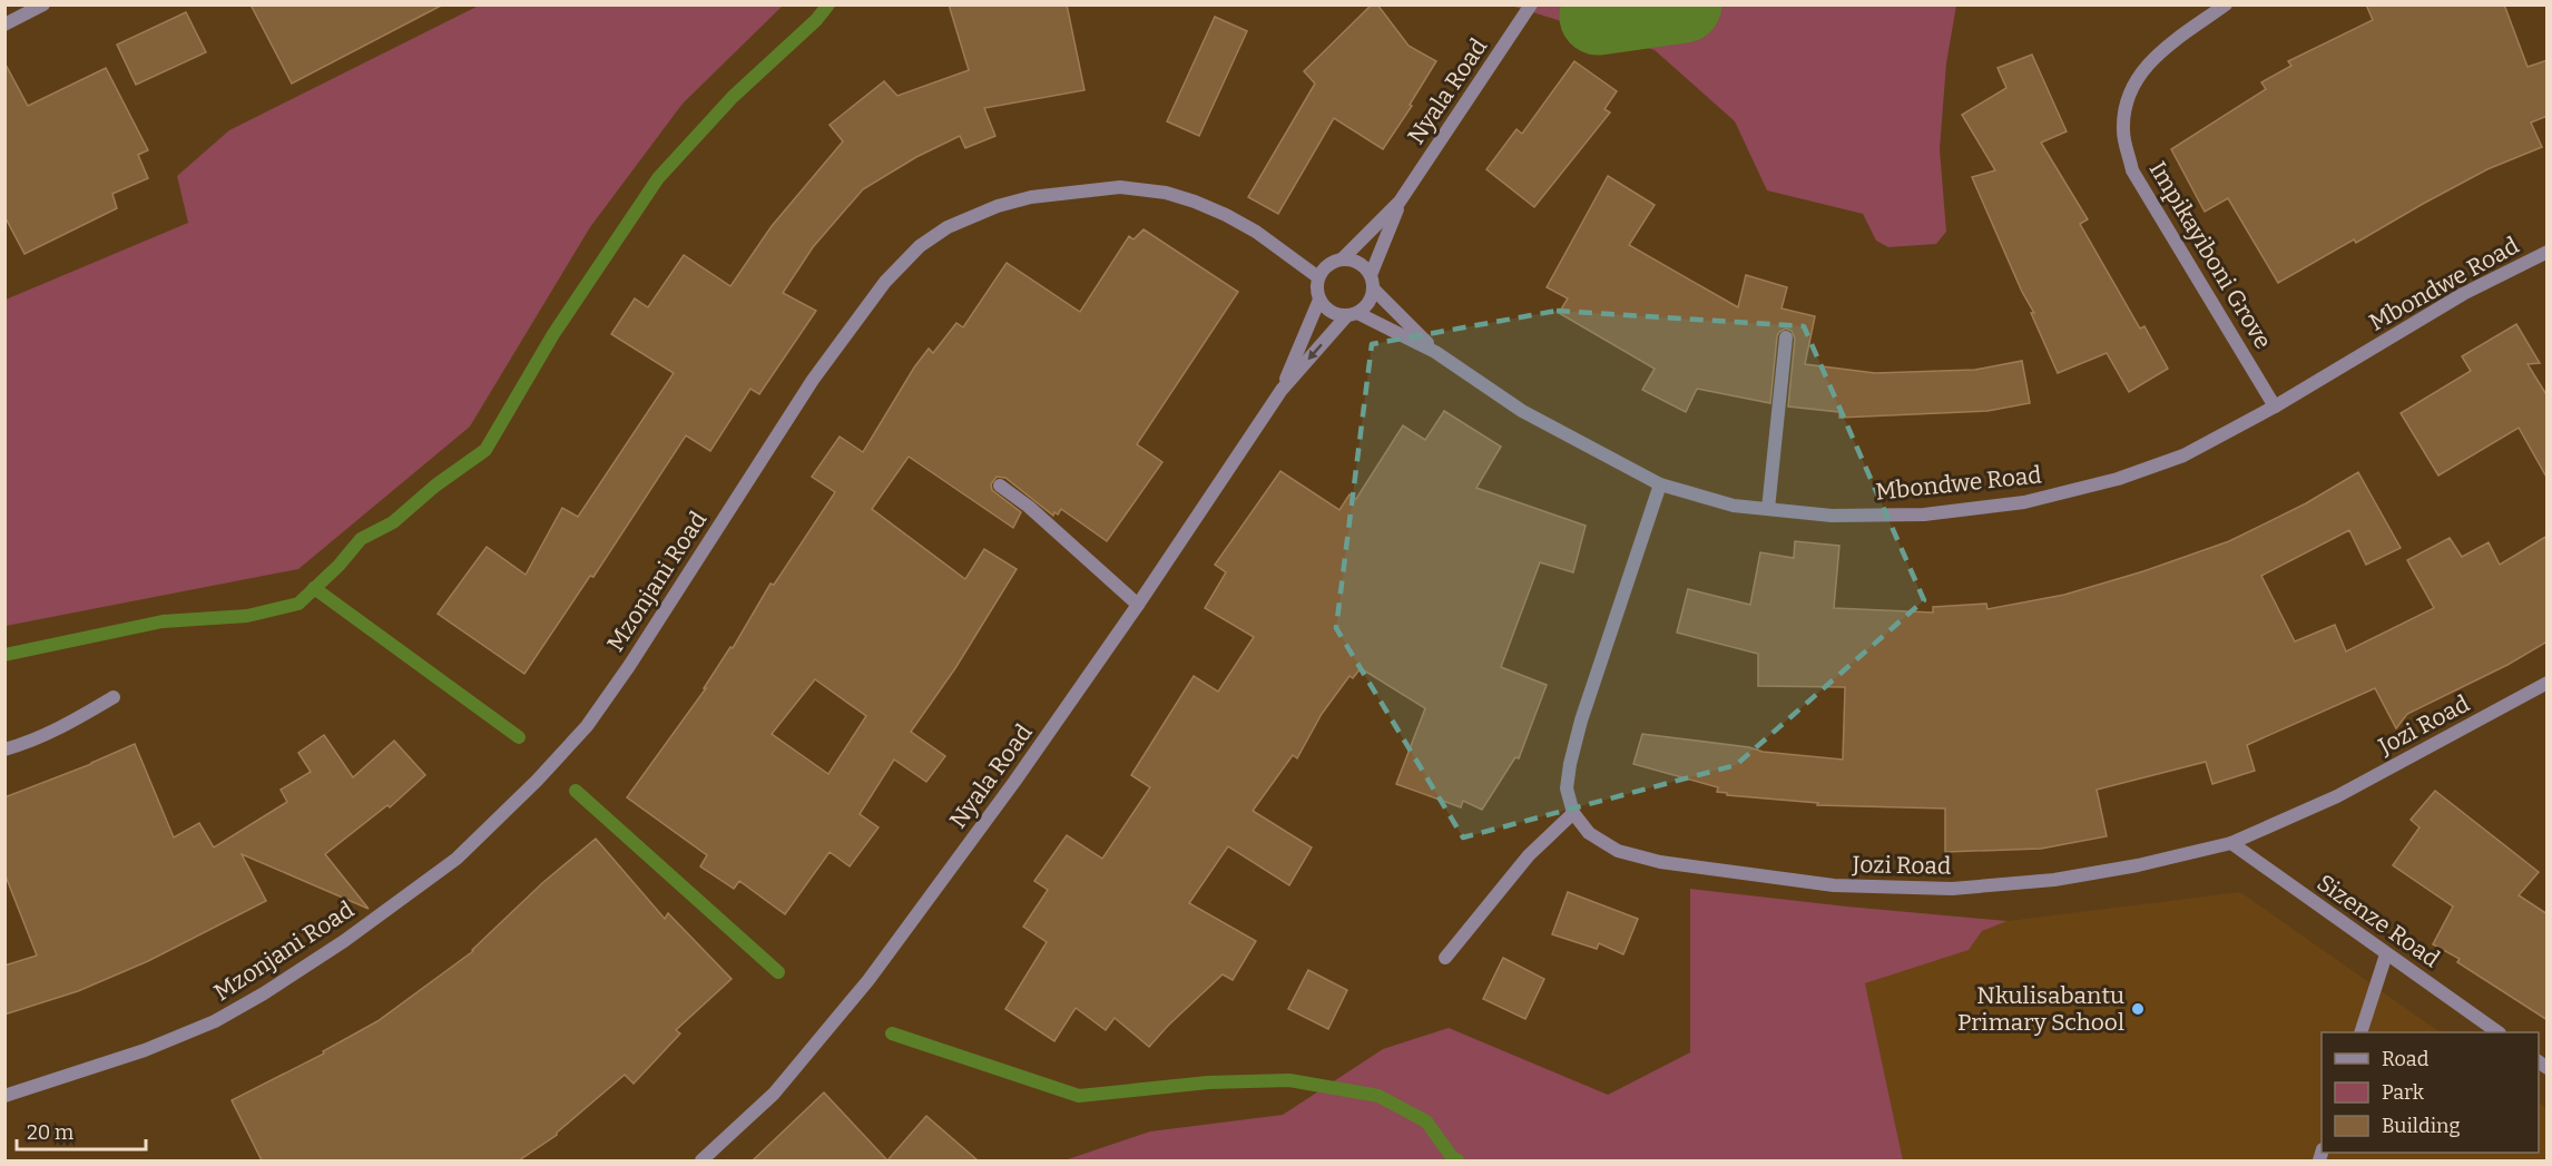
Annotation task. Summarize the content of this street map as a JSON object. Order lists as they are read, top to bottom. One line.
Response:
{"streets":{"street":["Nyala Road","Impikayiboni Grove","Mbondwe Road","Mzonjani Road","Jozi Road","Sizenze Road"]},"crossings":[["Nyala Road","Mbondwe Road"],["Nyala Road","Mzonjani Road"],["Impikayiboni Grove","Mbondwe Road"],["Mbondwe Road","Mzonjani Road"],["Jozi Road","Sizenze Road"]],"places":["Nkulisabantu Primary School"],"legend":["Road","Park","Building"],"scale_bar":"20 m"}
